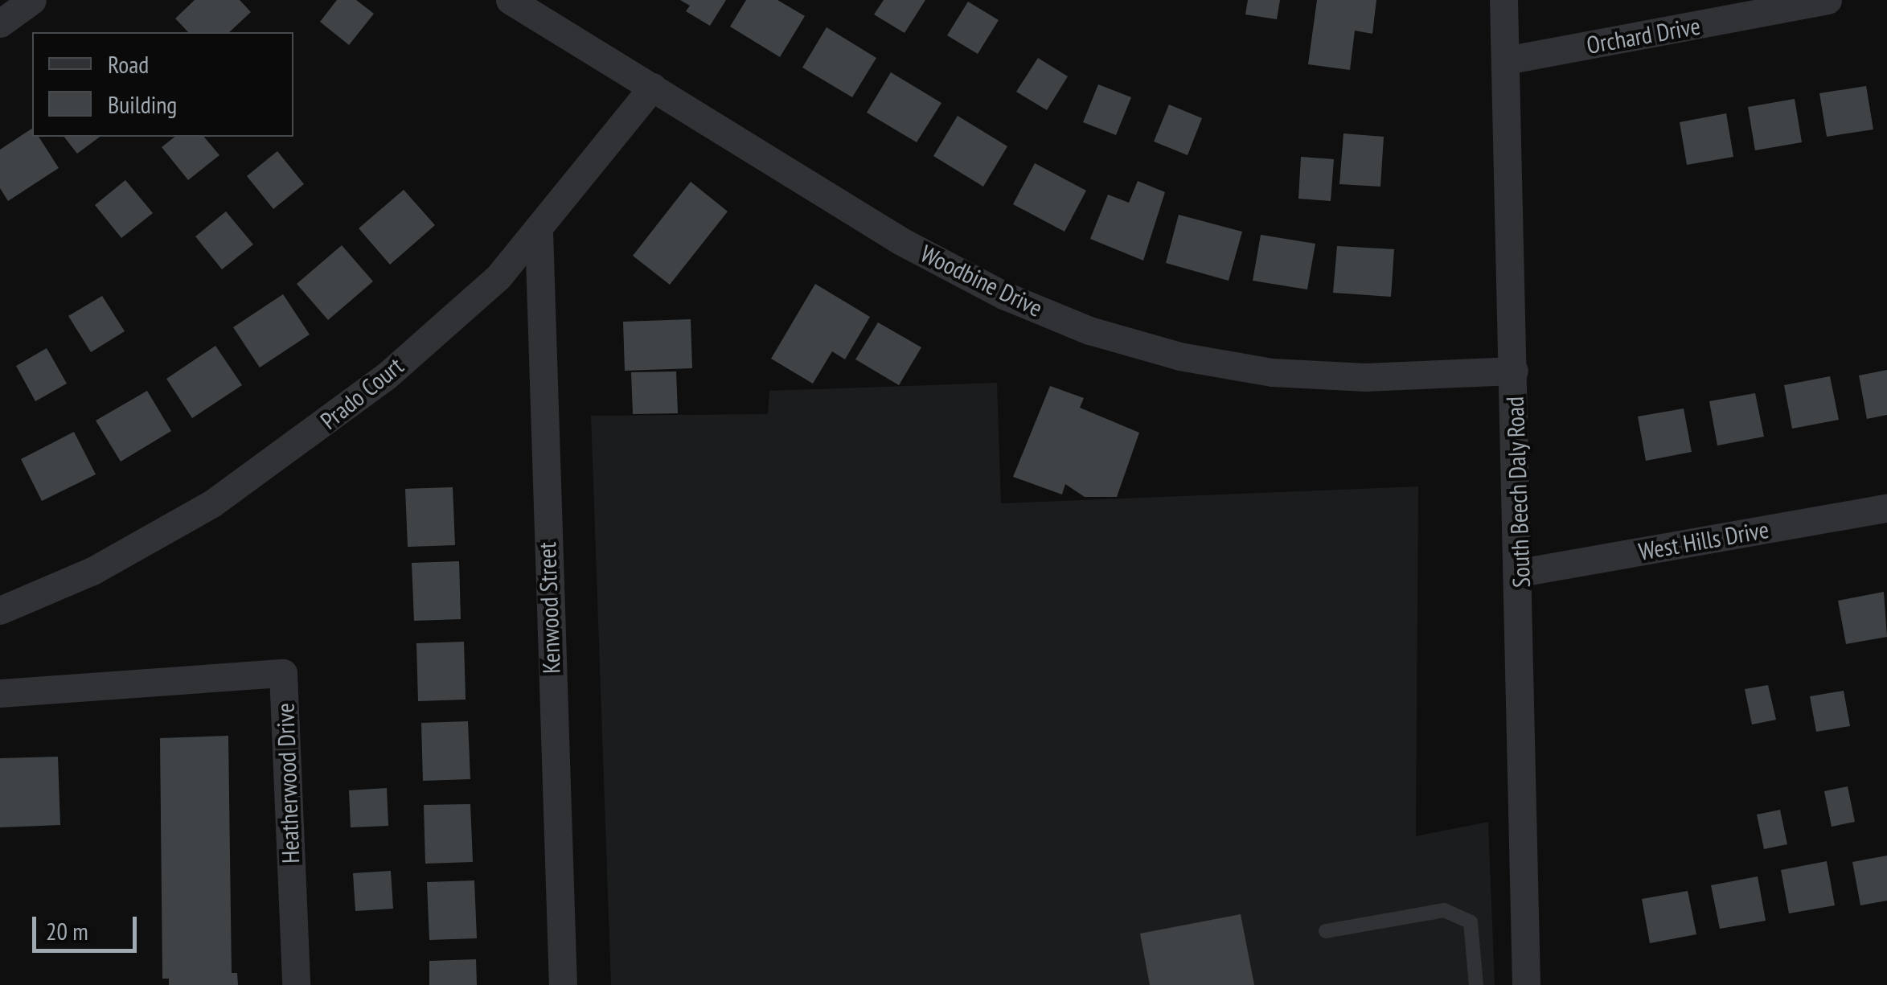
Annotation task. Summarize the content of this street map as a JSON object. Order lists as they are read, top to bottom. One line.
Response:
{"streets":{"street":["Orchard Drive","Woodbine Drive","Prado Court","South Beech Daly Road","West Hills Drive","Kenwood Street","Heatherwood Drive"]},"crossings":[["Orchard Drive","South Beech Daly Road"],["Woodbine Drive","Prado Court"],["Woodbine Drive","South Beech Daly Road"],["Prado Court","Kenwood Street"],["South Beech Daly Road","West Hills Drive"]],"legend":["Road","Building"],"scale_bar":"20 m"}
